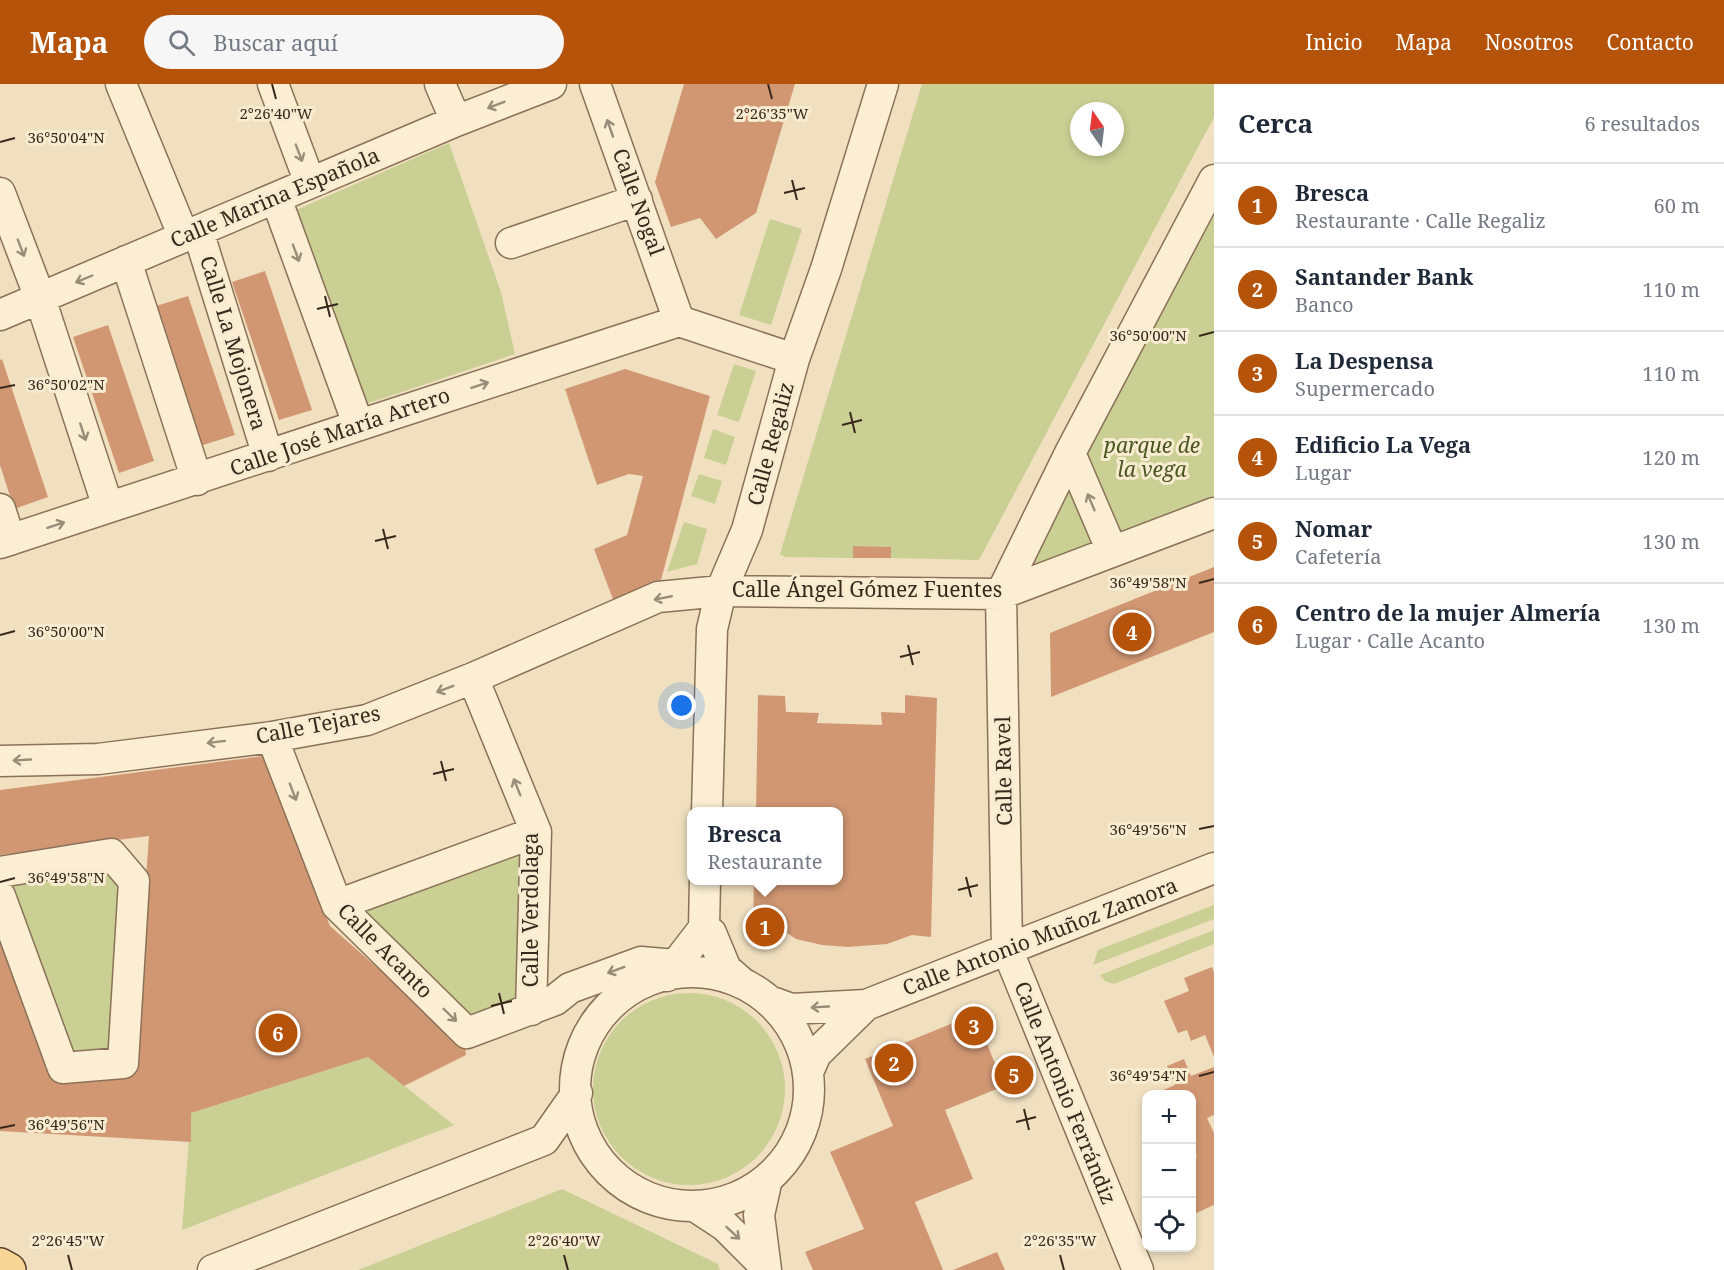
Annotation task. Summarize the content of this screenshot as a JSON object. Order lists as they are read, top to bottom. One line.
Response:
{"streets":{"street":["Calle Marina Española","Calle Nogal","Calle La Mojonera","Calle José María Artero","Calle Regaliz","Calle Ángel Gómez Fuentes","Calle Tejares","Calle Ravel","Calle Verdolaga","Calle Antonio Muñoz Zamora","Calle Acanto","Calle Antonio Ferrándiz"]},"crossings":[["Calle Marina Española","Calle La Mojonera"],["Calle Nogal","Calle José María Artero"],["Calle La Mojonera","Calle José María Artero"],["Calle Regaliz","Calle Ángel Gómez Fuentes"],["Calle Regaliz","Calle Tejares"],["Calle Ángel Gómez Fuentes","Calle Tejares"],["Calle Ángel Gómez Fuentes","Calle Ravel"],["Calle Tejares","Calle Verdolaga"],["Calle Tejares","Calle Acanto"],["Calle Ravel","Calle Antonio Muñoz Zamora"],["Calle Ravel","Calle Antonio Ferrándiz"],["Calle Verdolaga","Calle Acanto"],["Calle Antonio Muñoz Zamora","Calle Antonio Ferrándiz"]],"one_way":["Calle Nogal","Calle José María Artero","Calle Tejares","Calle Verdolaga"],"parks":["parque de la vega"],"north":"top","page":{"header":"Mapa","search":"Buscar aquí","nav":["Inicio","Mapa","Nosotros","Contacto"],"heading":["Cerca","6 resultados"],"list":[{"mark":"1","name":"Bresca","note":"Restaurante · Calle Regaliz","value":"60 m"},{"mark":"2","name":"Santander Bank","note":"Banco","value":"110 m"},{"mark":"3","name":"La Despensa","note":"Supermercado","value":"110 m"},{"mark":"4","name":"Edificio La Vega","note":"Lugar","value":"120 m"},{"mark":"5","name":"Nomar","note":"Cafetería","value":"130 m"},{"mark":"6","name":"Centro de la mujer Almería","note":"Lugar · Calle Acanto","value":"130 m"}],"pins":["4","1","3","6","2","5"],"popup":["Bresca","Restaurante"],"map_buttons":["+","−"]},"coordinates":["2°26'40\"W","2°26'35\"W","36°50'04\"N","36°50'00\"N","36°50'02\"N","36°49'58\"N","36°49'56\"N","36°49'54\"N","2°26'45\"W"]}
